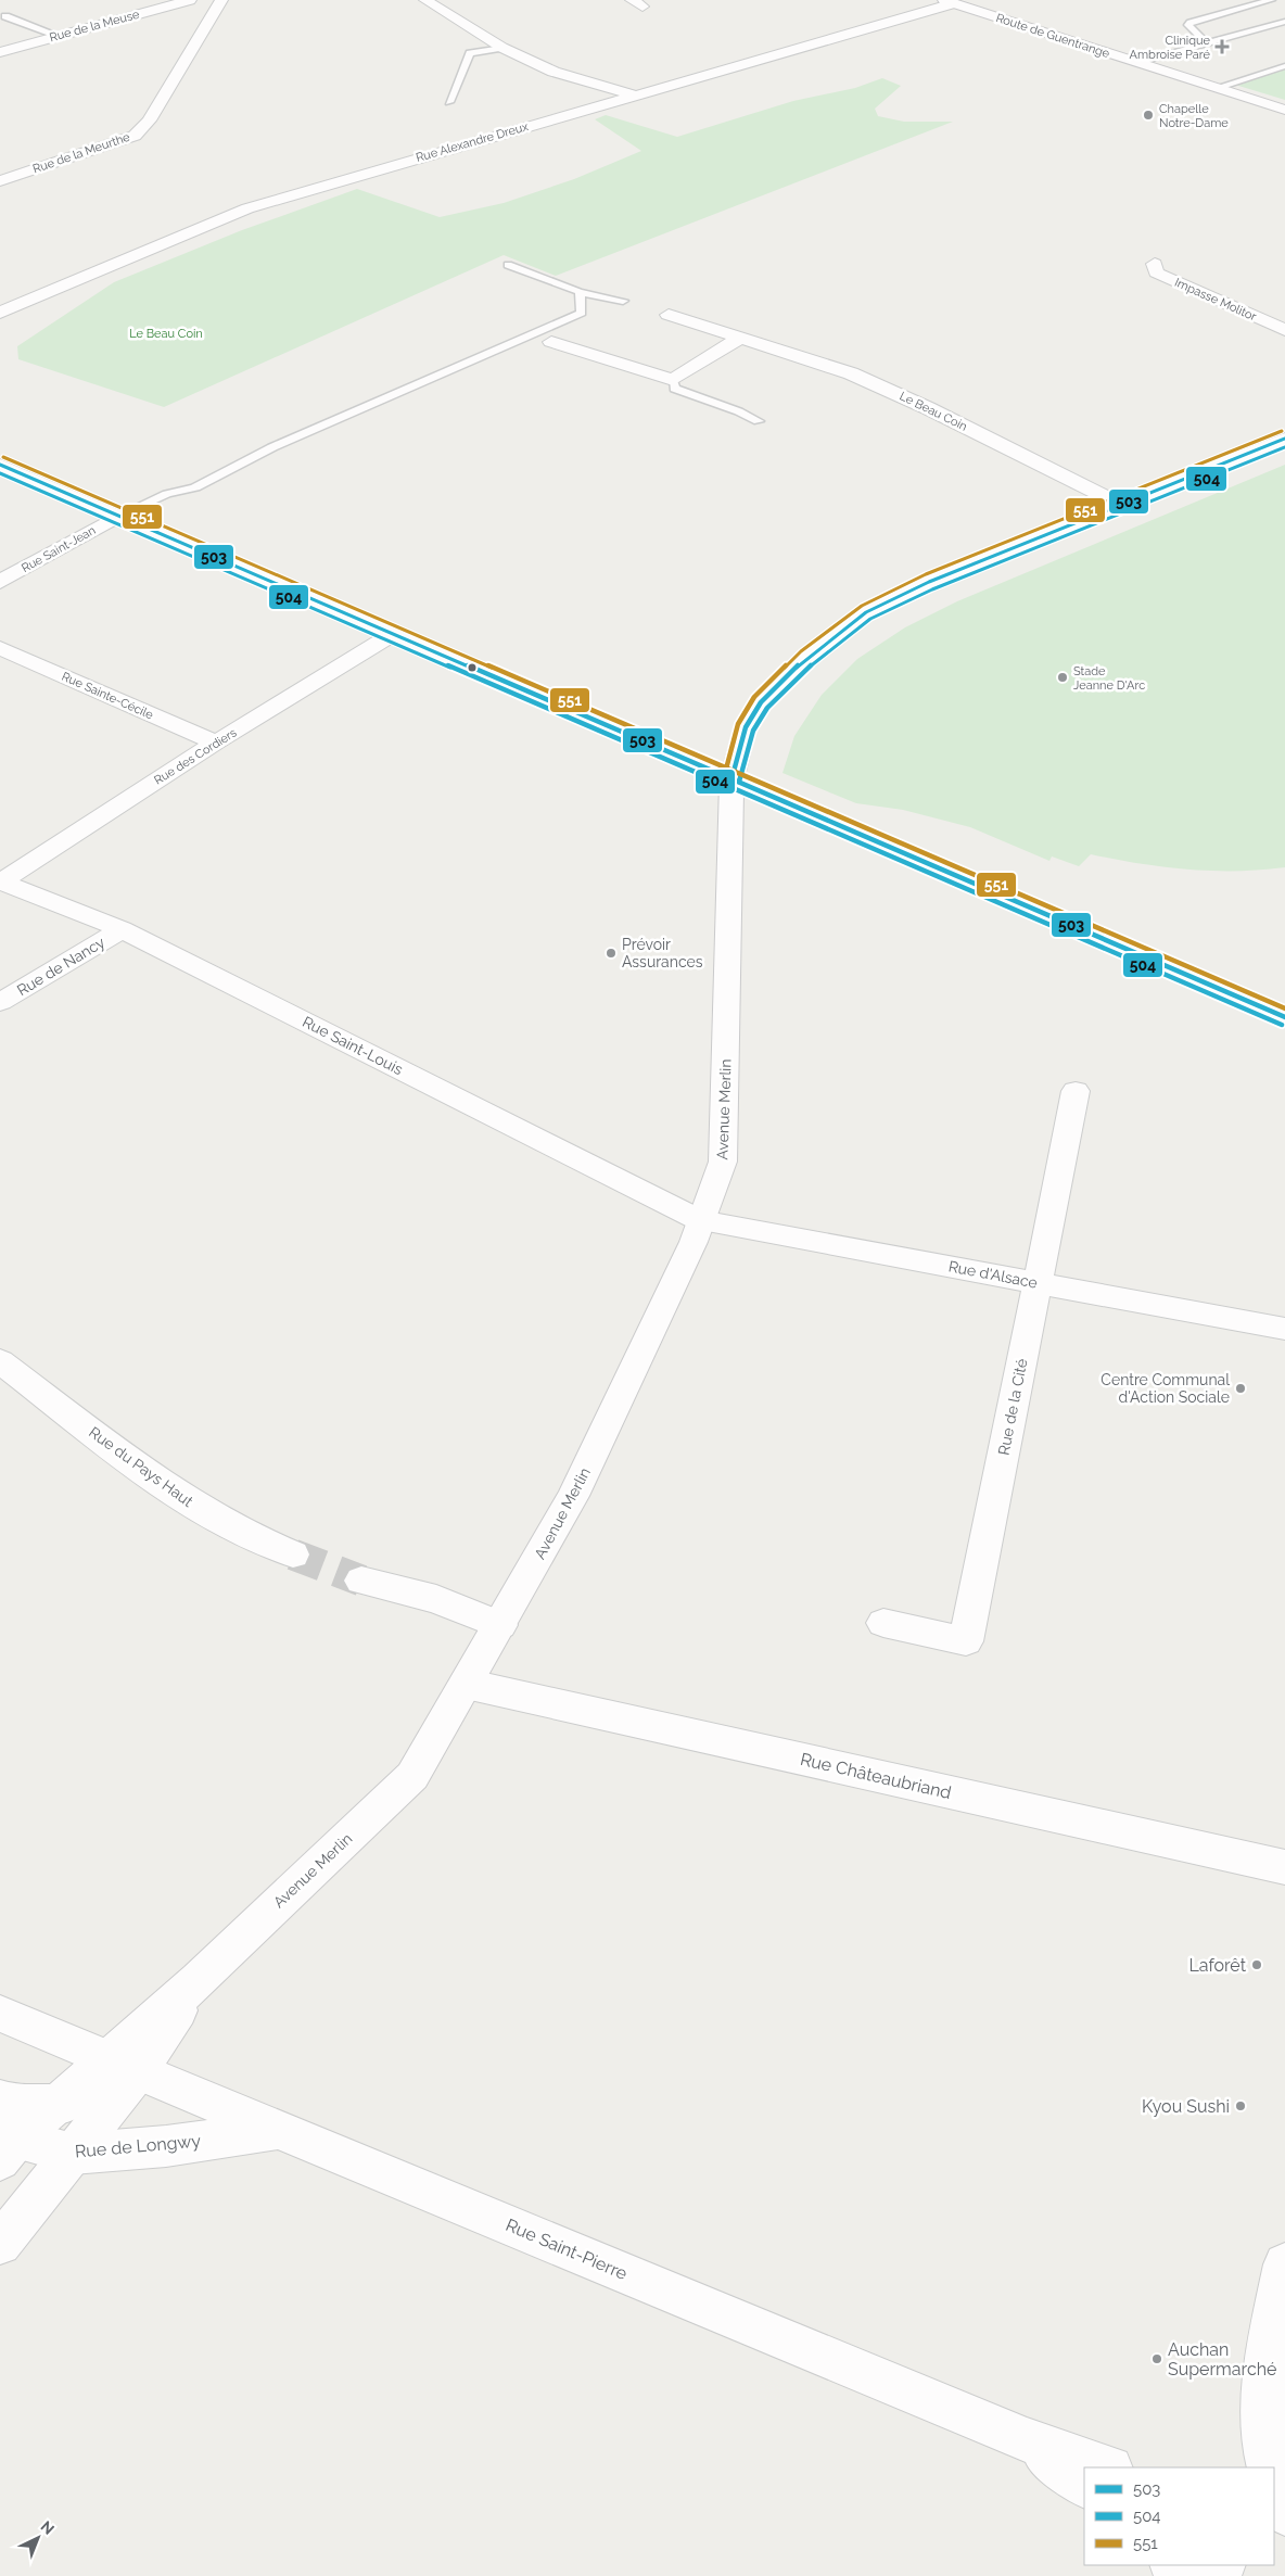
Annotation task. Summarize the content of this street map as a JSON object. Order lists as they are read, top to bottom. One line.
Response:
{"streets":{"street":["Rue de la Meuse","Route de Guentrange","Rue Alexandre Dreux","Rue de la Meurthe","Impasse Molitor","Le Beau Coin","Rue Saint-Jean","Rue Sainte-Cécile","Rue des Cordiers","Rue de Nancy","Rue Saint-Louis","Avenue Merlin","Rue d'Alsace","Rue de la Cité","Rue du Pays Haut","Rue Châteaubriand","Rue de Longwy","Rue Saint-Pierre"]},"crossings":[["Route de Guentrange","Rue Alexandre Dreux"],["Le Beau Coin","Avenue Merlin"],["Rue Sainte-Cécile","Rue des Cordiers"],["Rue des Cordiers","Rue Saint-Louis"],["Rue de Nancy","Rue Saint-Louis"],["Rue Saint-Louis","Avenue Merlin"],["Rue Saint-Louis","Rue d'Alsace"],["Avenue Merlin","Rue d'Alsace"],["Avenue Merlin","Rue Châteaubriand"],["Avenue Merlin","Rue de Longwy"],["Avenue Merlin","Rue Saint-Pierre"],["Rue d'Alsace","Rue de la Cité"],["Rue de Longwy","Rue Saint-Pierre"]],"parks":["Le Beau Coin"],"places":{"health":["Clinique Ambroise Paré"],"other":["Chapelle Notre-Dame","Stade Jeanne D'Arc","Prévoir Assurances","Centre Communal d'Action Sociale","Laforêt","Kyou Sushi","Auchan Supermarché"]},"lines":["transit line 551","transit line 503","transit line 504"],"legend":["503","504","551"],"north":"top right"}
